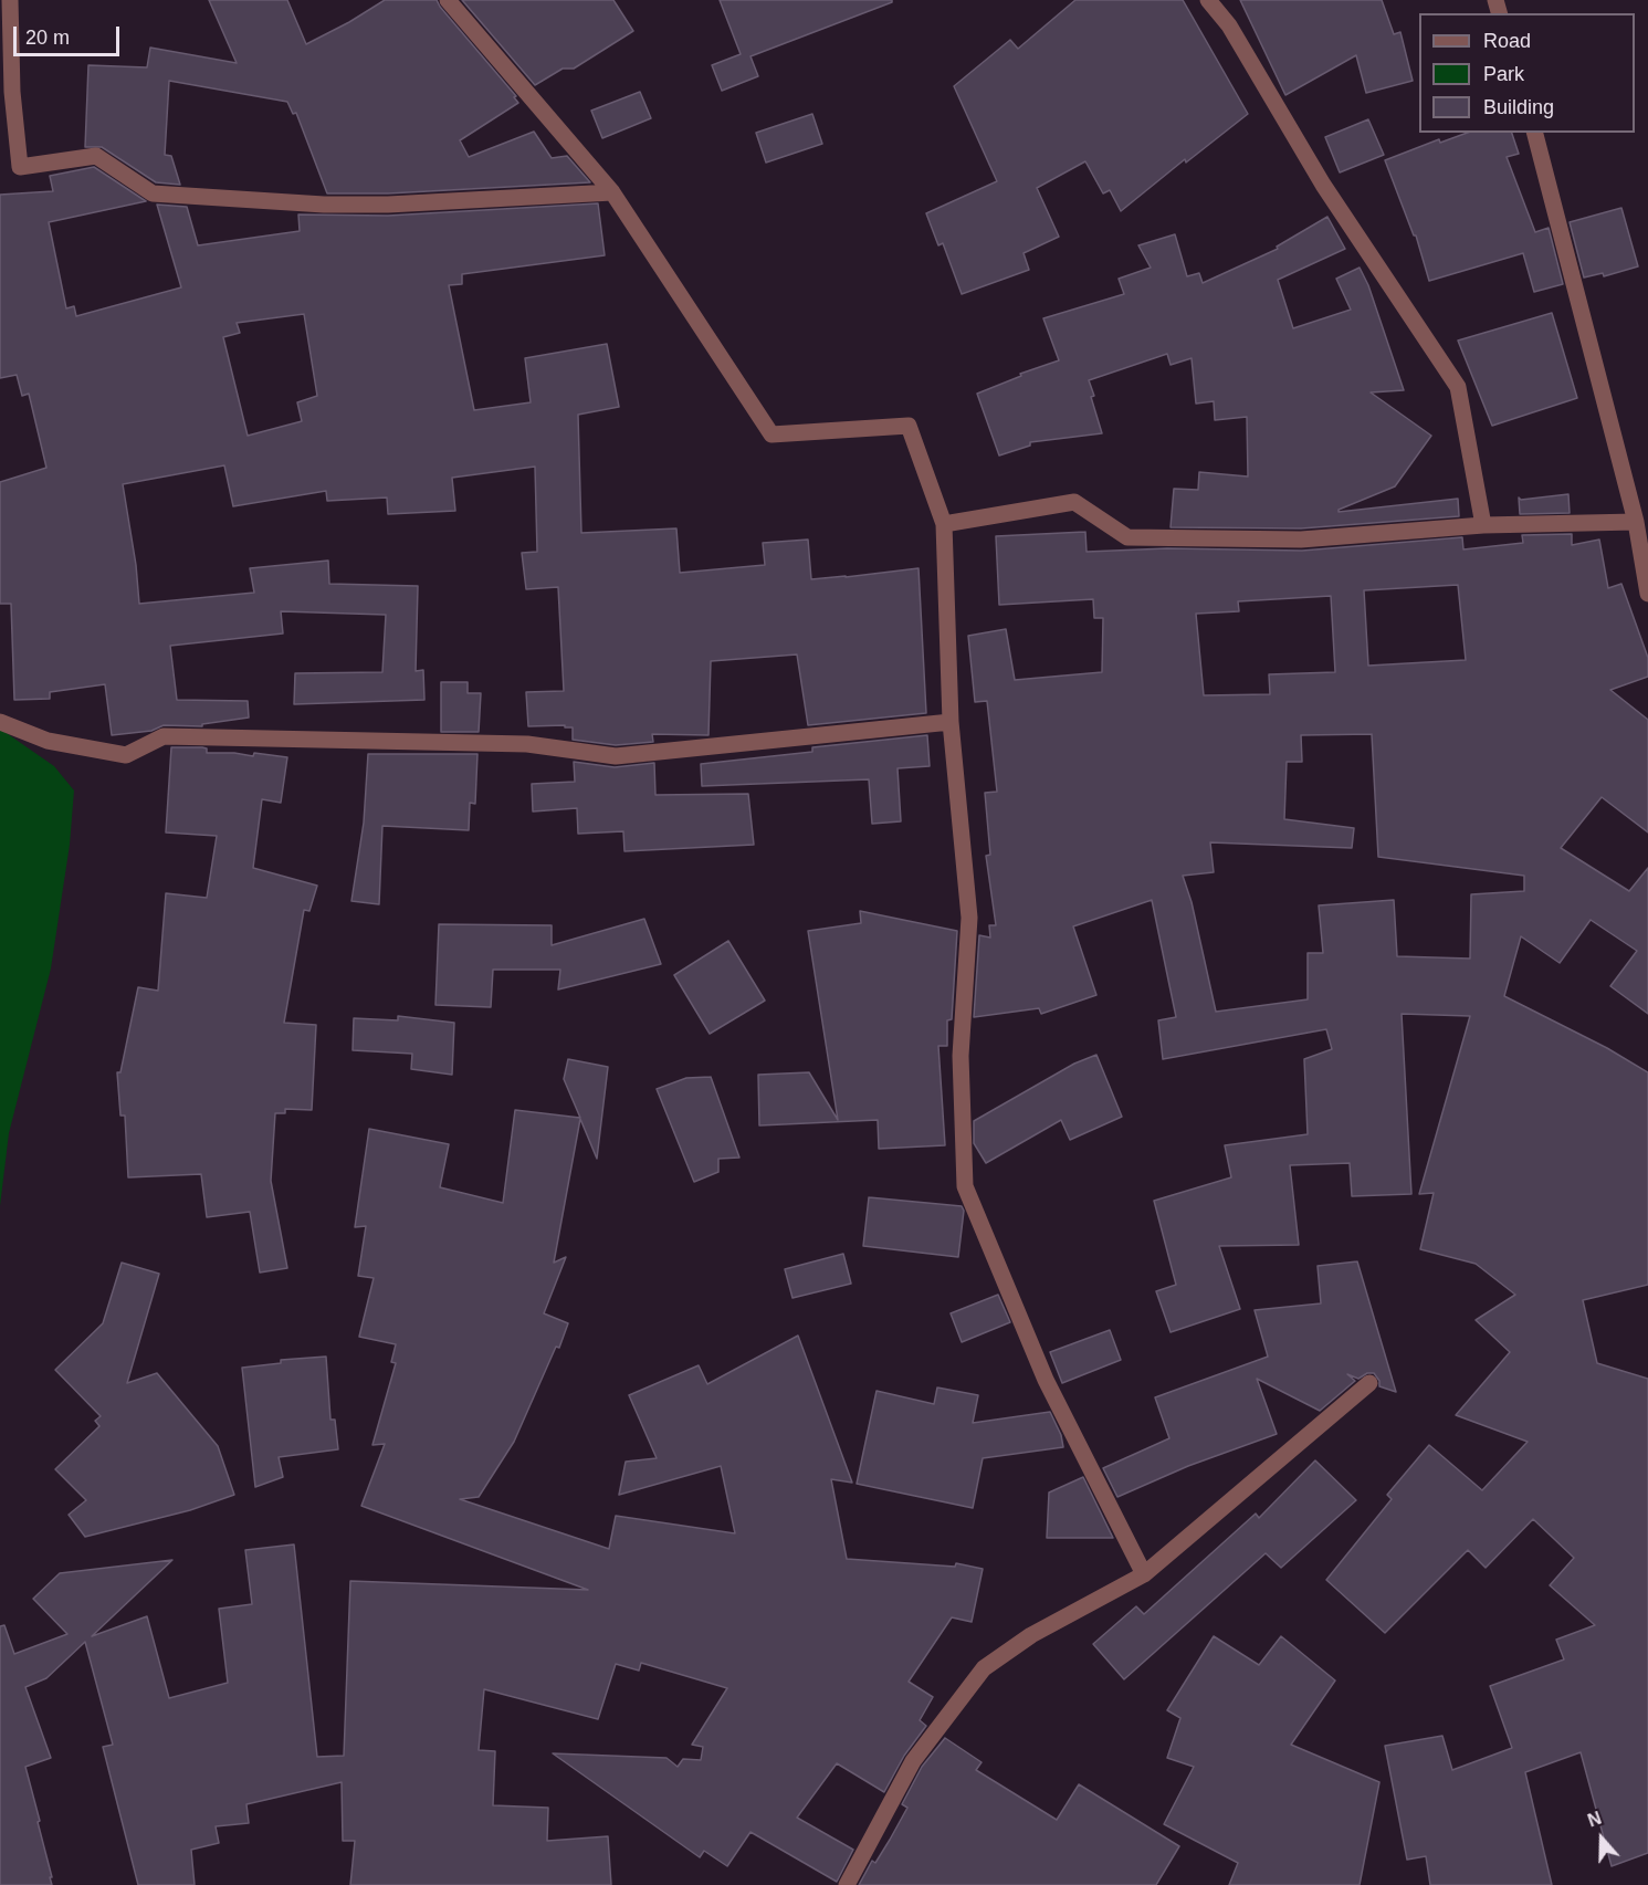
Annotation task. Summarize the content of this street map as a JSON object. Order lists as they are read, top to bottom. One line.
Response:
{"legend":["Road","Park","Building"],"scale_bar":"20 m","north":"top"}
